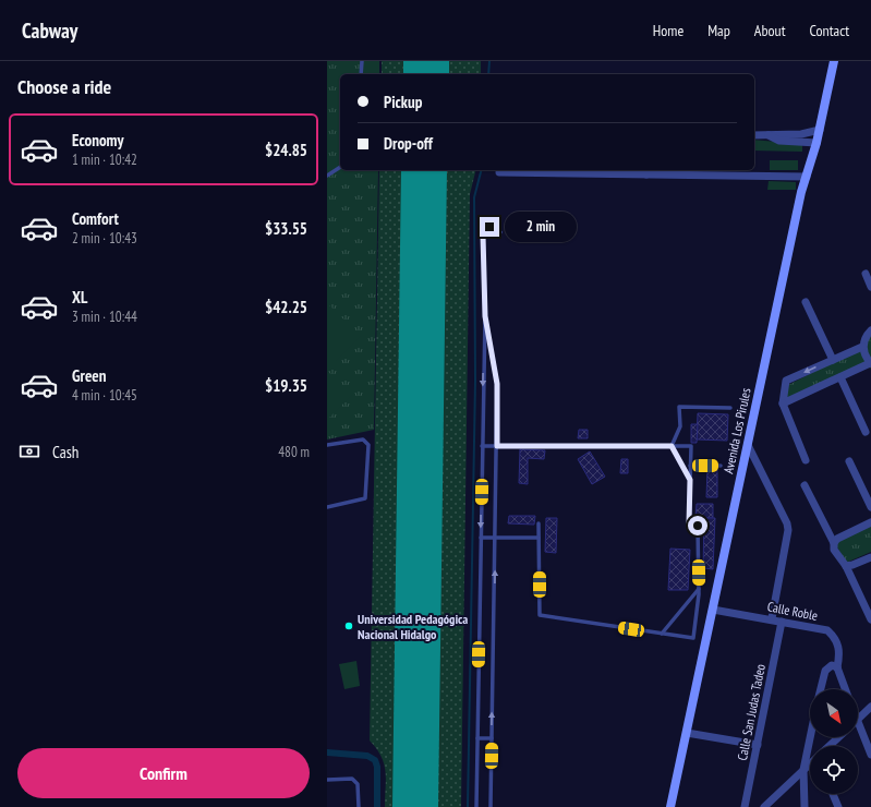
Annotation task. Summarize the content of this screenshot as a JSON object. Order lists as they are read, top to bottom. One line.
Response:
{"streets":{"street":["Avenida Los Pirules","Calle Roble","Calle San Judas Tadeo"]},"crossings":[["Avenida Los Pirules","Calle Roble"],["Calle Roble","Calle San Judas Tadeo"]],"places":["Universidad Pedagógica Nacional Hidalgo"],"north":"bottom right","page":{"header":"Cabway","nav":["Home","Map","About","Contact"],"heading":"Choose a ride","banner":["Pickup","Drop-off"],"list":[{"name":"Economy","note":"1 min · 10:42","value":"$24.85"},{"name":"Comfort","note":"2 min · 10:43","value":"$33.55"},{"name":"XL","note":"3 min · 10:44","value":"$42.25"},{"name":"Green","note":"4 min · 10:45","value":"$19.35"}],"bubble":"2 min","pay":["Cash","480 m"],"buttons":"Confirm"}}
